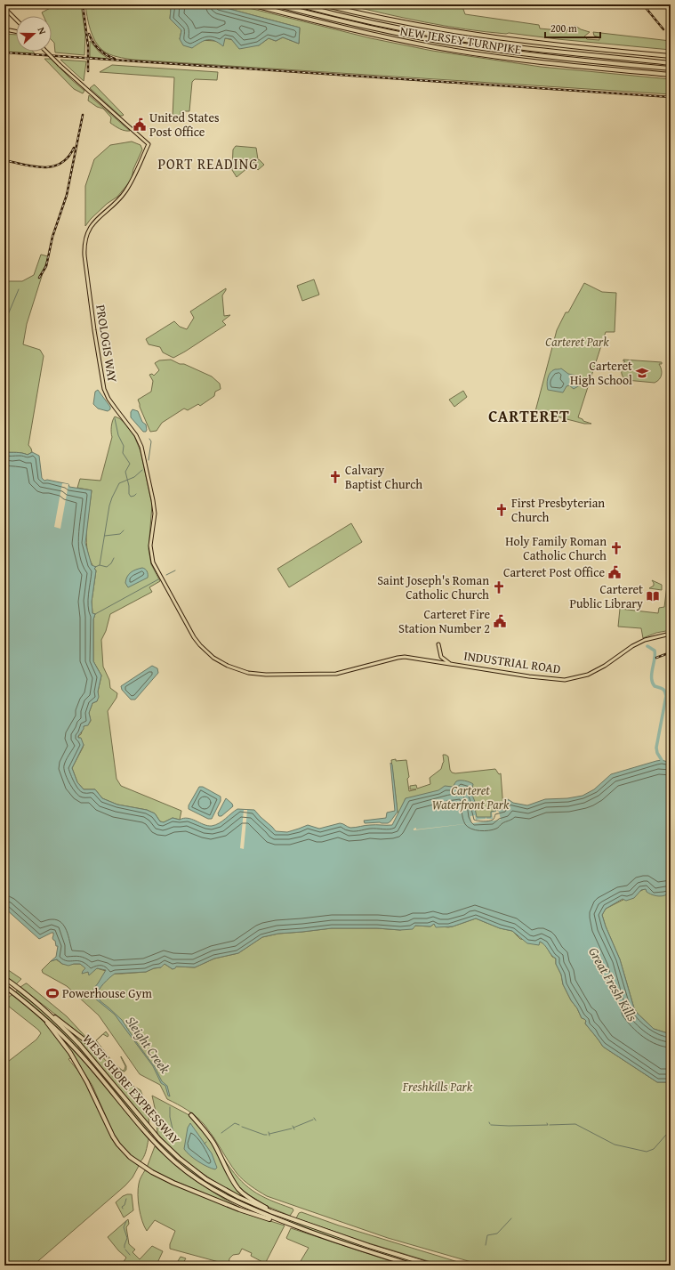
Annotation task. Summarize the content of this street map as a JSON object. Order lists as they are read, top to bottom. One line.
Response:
{"streets":{"highway":["NEW JERSEY TURNPIKE","WEST SHORE EXPRESSWAY"],"main road":["PROLOGIS WAY","INDUSTRIAL ROAD"]},"crossings":[["PROLOGIS WAY","INDUSTRIAL ROAD"]],"districts":["PORT READING","CARTERET"],"water":["Great Fresh Kills","Sleight Creek"],"parks":["Carteret Park","Carteret Waterfront Park","Freshkills Park"],"places":{"public building":["United States Post Office","Carteret Post Office","Carteret Fire Station Number 2"],"school or university":["Carteret High School"],"church":["Calvary Baptist Church","First Presbyterian Church","Holy Family Roman Catholic Church","Saint Joseph's Roman Catholic Church"],"library":["Carteret Public Library"],"sports":["Powerhouse Gym"]},"scale_bar":"200 m","north":"right"}
